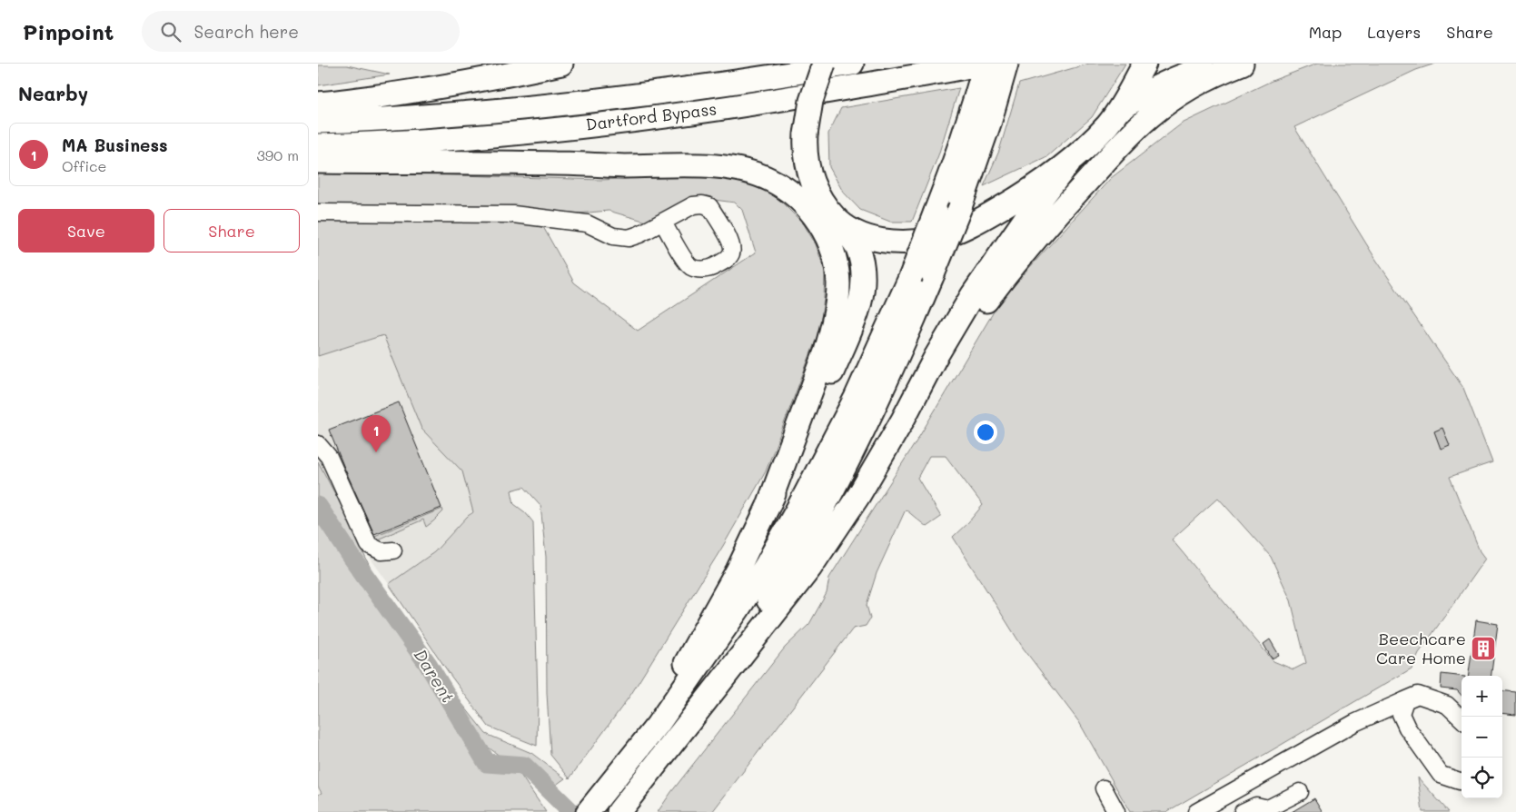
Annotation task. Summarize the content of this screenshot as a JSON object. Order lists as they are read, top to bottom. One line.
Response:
{"streets":{"highway":["Dartford Bypass"]},"water":["Darent"],"places":{"building":["Beechcare Care Home"]},"page":{"header":"Pinpoint","search":"Search here","nav":["Map","Layers","Share"],"heading":"Nearby","list":[{"mark":"1","name":"MA Business","note":"Office","value":"390 m"}],"buttons":["Save","Share"],"pins":"1","map_buttons":["+","−"]}}
